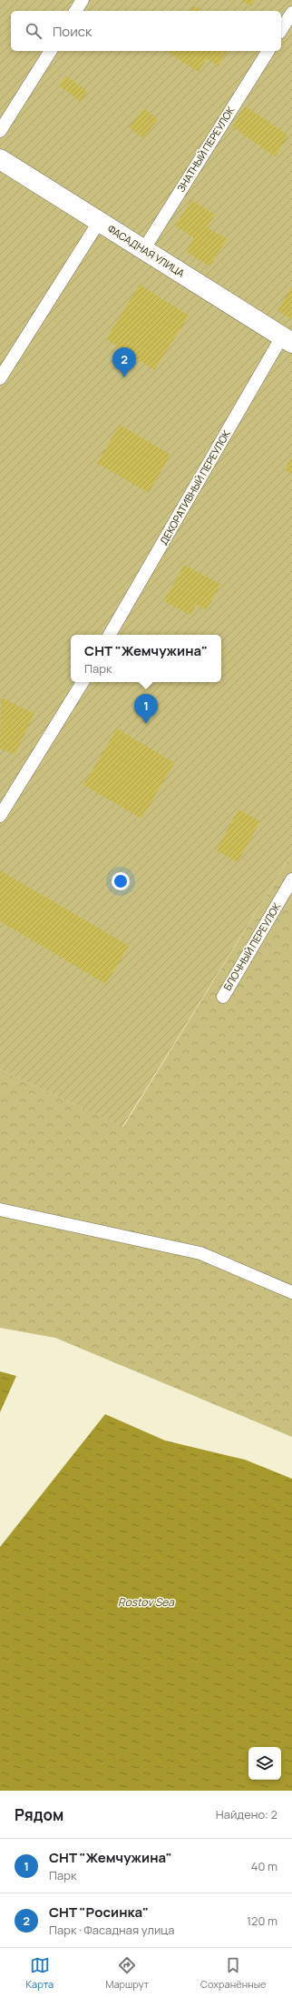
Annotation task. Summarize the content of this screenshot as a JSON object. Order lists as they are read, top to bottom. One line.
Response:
{"streets":{"street":["ФАСАДНАЯ УЛИЦА"],"lane":["ЗНАТНЫЙ ПЕРЕУЛОК","ДЕКОРАТИВНЫЙ ПЕРЕУЛОК","БЛОЧНЫЙ ПЕРЕУЛОК"]},"crossings":[["ЗНАТНЫЙ ПЕРЕУЛОК","ФАСАДНАЯ УЛИЦА"],["ФАСАДНАЯ УЛИЦА","ДЕКОРАТИВНЫЙ ПЕРЕУЛОК"]],"water":["Rostov Sea"],"page":{"search":"Поиск","pins":["2","1"],"popup":["СНТ \"Жемчужина\"","Парк"],"heading":["Рядом","Найдено: 2"],"list":[{"mark":"1","name":"СНТ \"Жемчужина\"","note":"Парк","value":"40 m"},{"mark":"2","name":"СНТ \"Росинка\"","note":"Парк · Фасадная улица","value":"120 m"}],"nav":["Карта","Маршрут","Сохранённые"]}}
